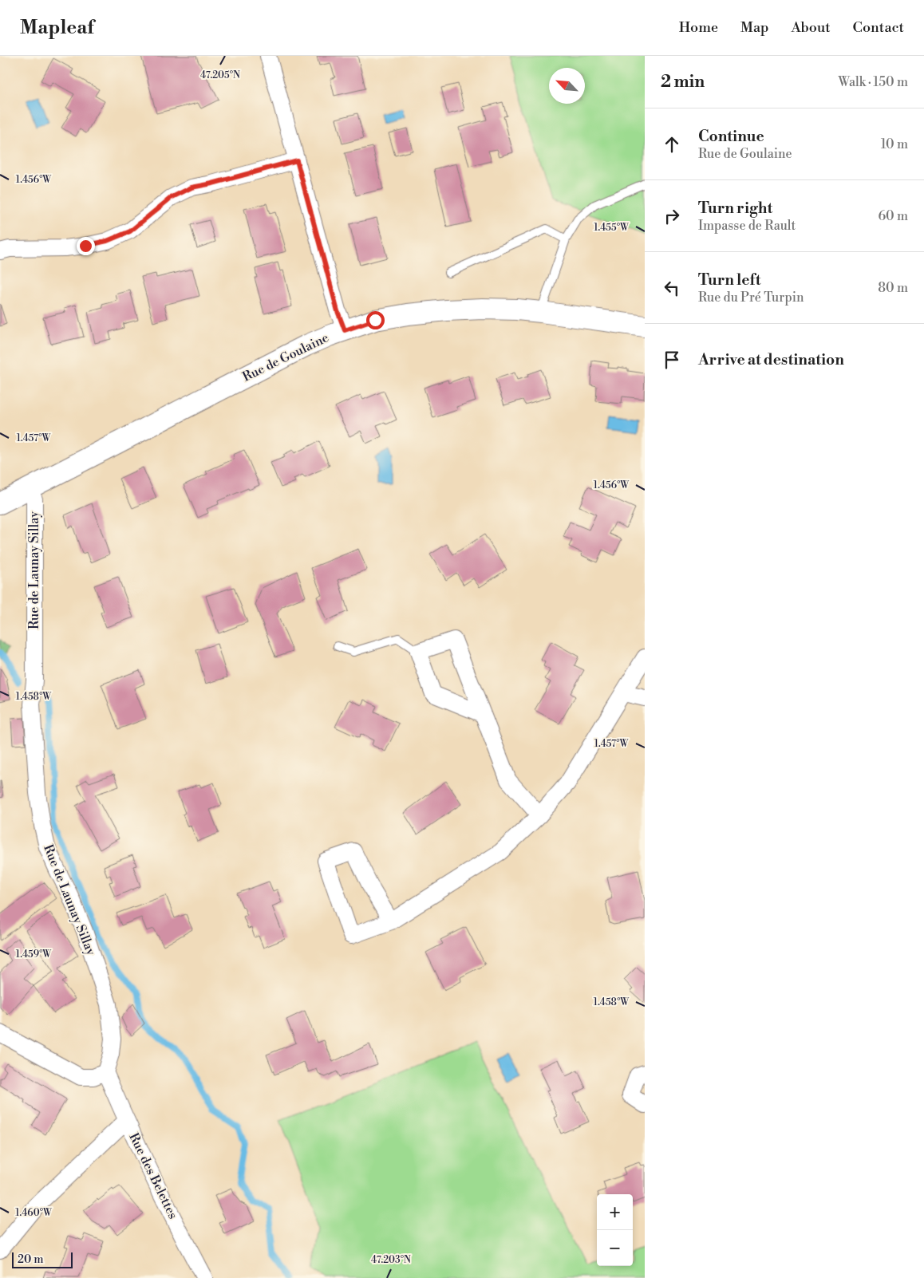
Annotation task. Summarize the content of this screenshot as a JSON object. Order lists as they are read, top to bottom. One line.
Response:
{"streets":{"street":["Rue de Goulaine","Rue de Launay Sillay","Rue des Belettes"]},"crossings":[["Rue de Goulaine","Rue de Launay Sillay"],["Rue de Launay Sillay","Rue des Belettes"]],"scale_bar":"20 m","north":"top left","page":{"header":"Mapleaf","nav":["Home","Map","About","Contact"],"heading":["2 min","Walk · 150 m"],"list":[["Continue","Rue de Goulaine","10 m"],["Turn right","Impasse de Rault","60 m"],["Turn left","Rue du Pré Turpin","80 m"],"Arrive at destination"],"map_buttons":["+","−"],"scale":"20 m"},"coordinates":["47.205°N","1.456°W","1.455°W","1.457°W","1.458°W","1.459°W","1.460°W","47.203°N"]}
